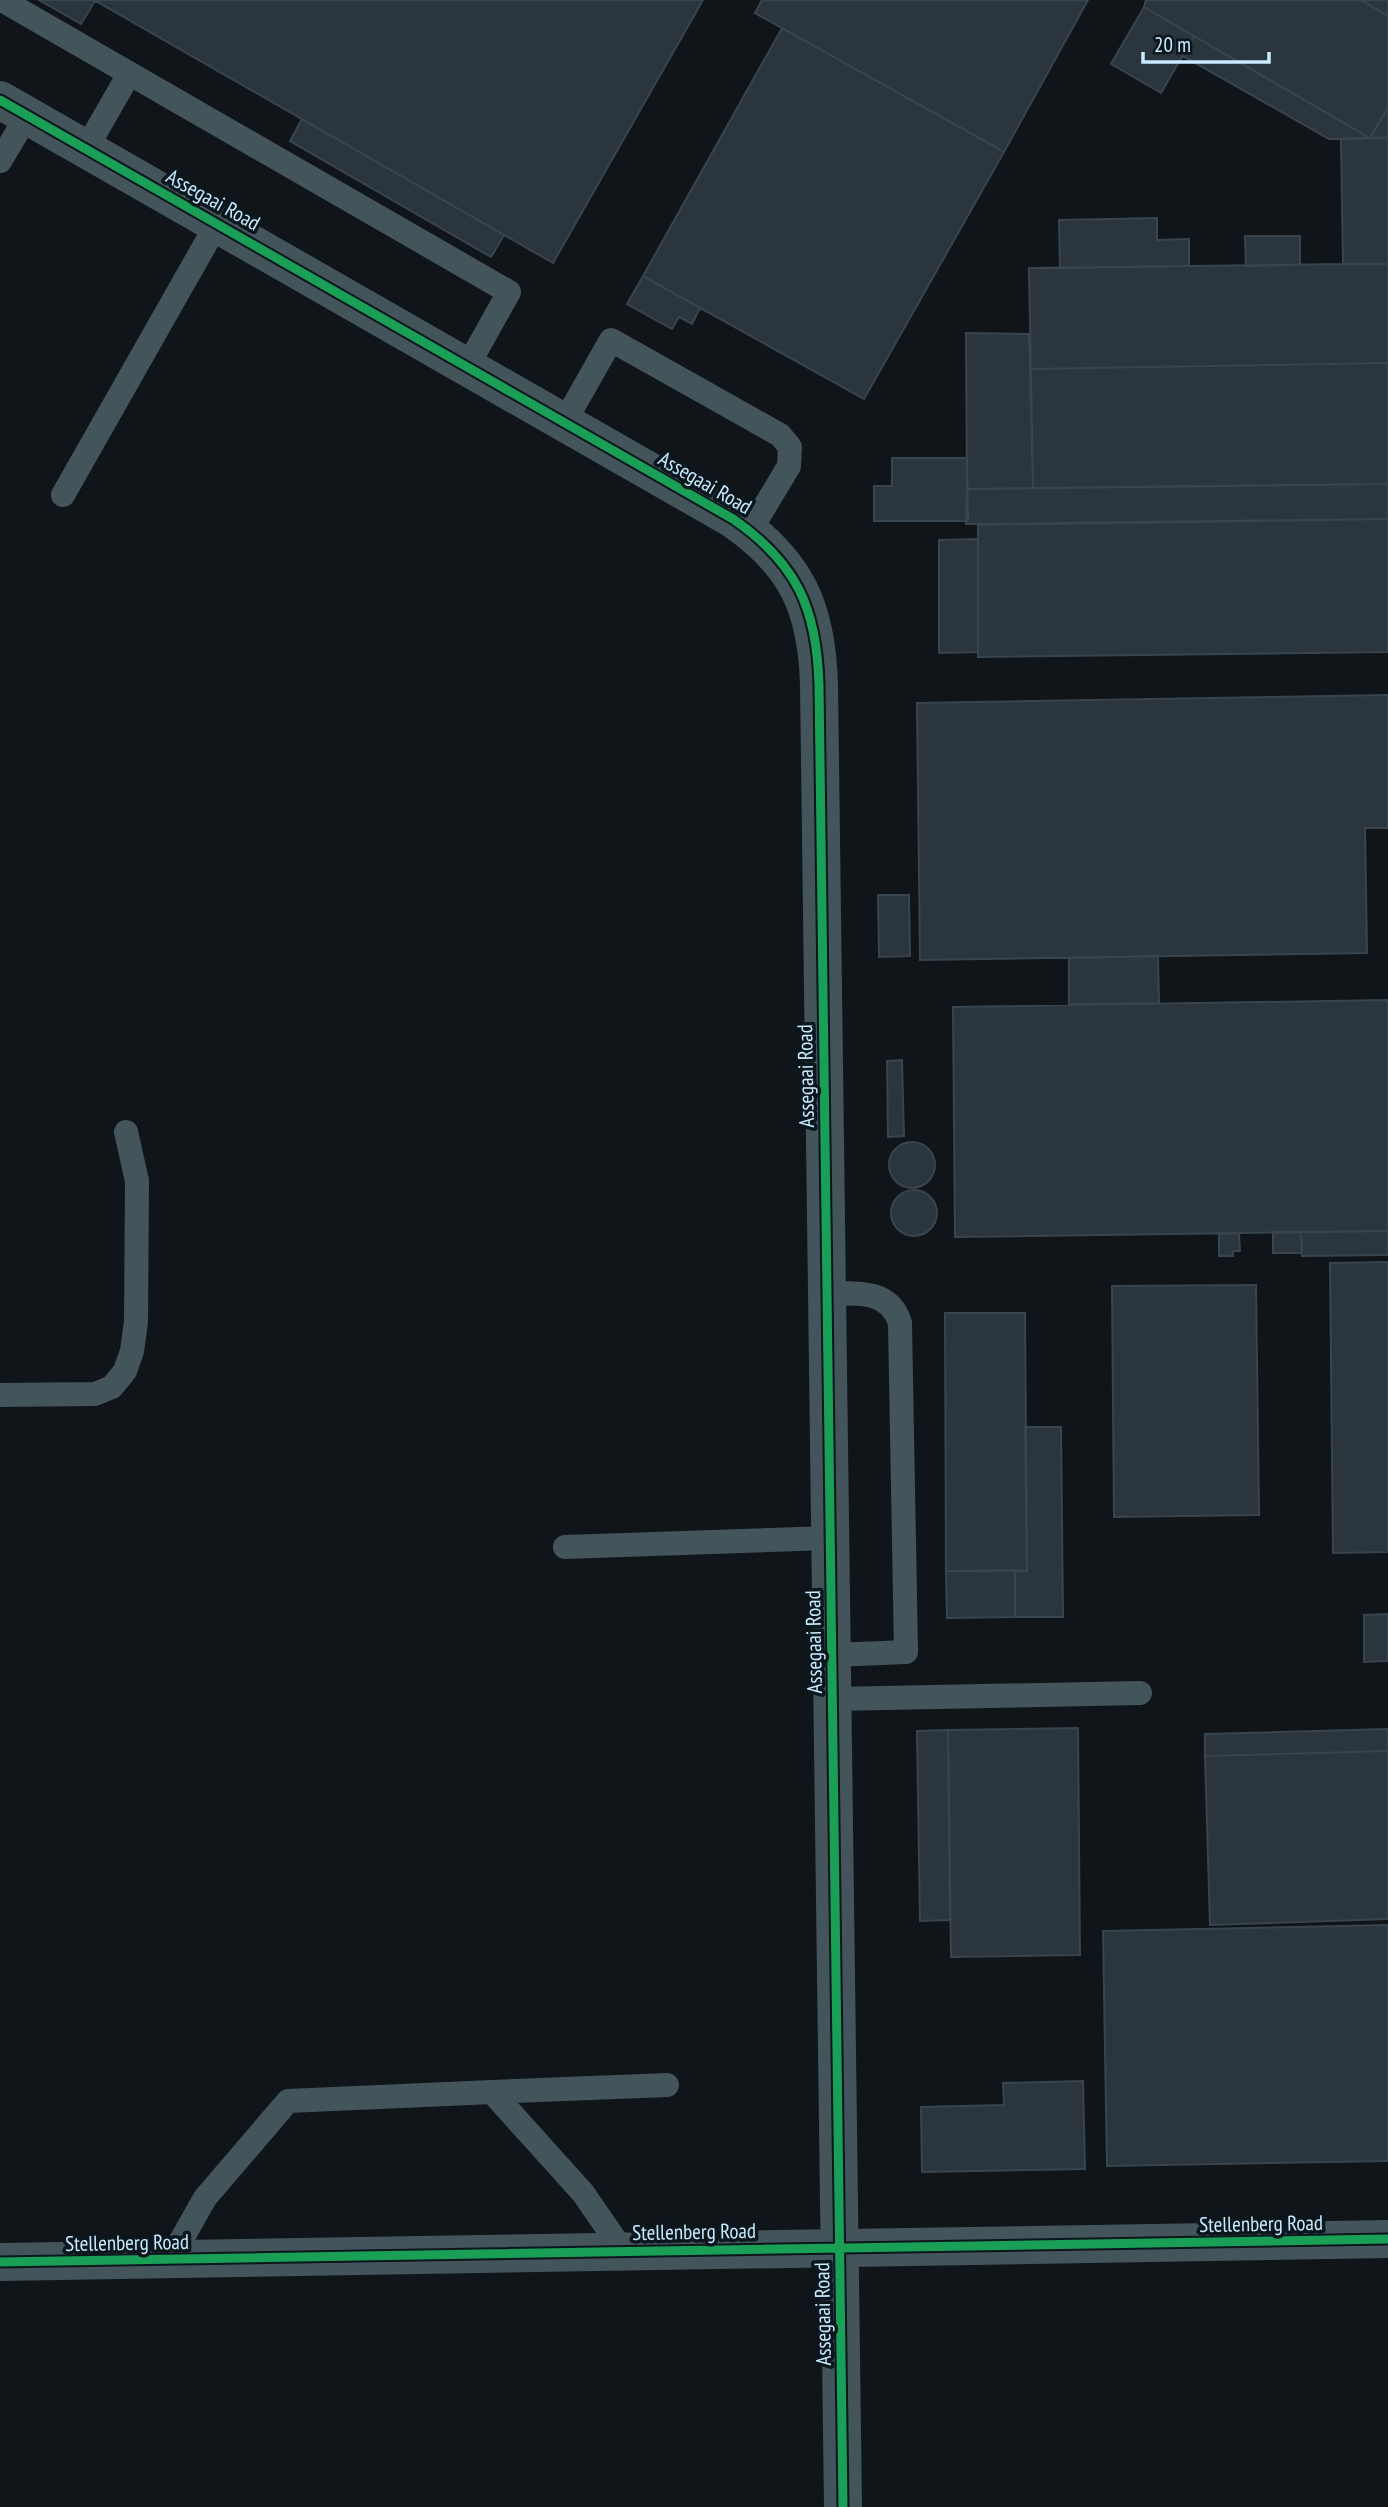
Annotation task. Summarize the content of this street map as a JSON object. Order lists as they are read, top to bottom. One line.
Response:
{"streets":{"street":["Assegaai Road","Stellenberg Road"]},"crossings":[["Assegaai Road","Stellenberg Road"]],"scale_bar":"20 m"}
